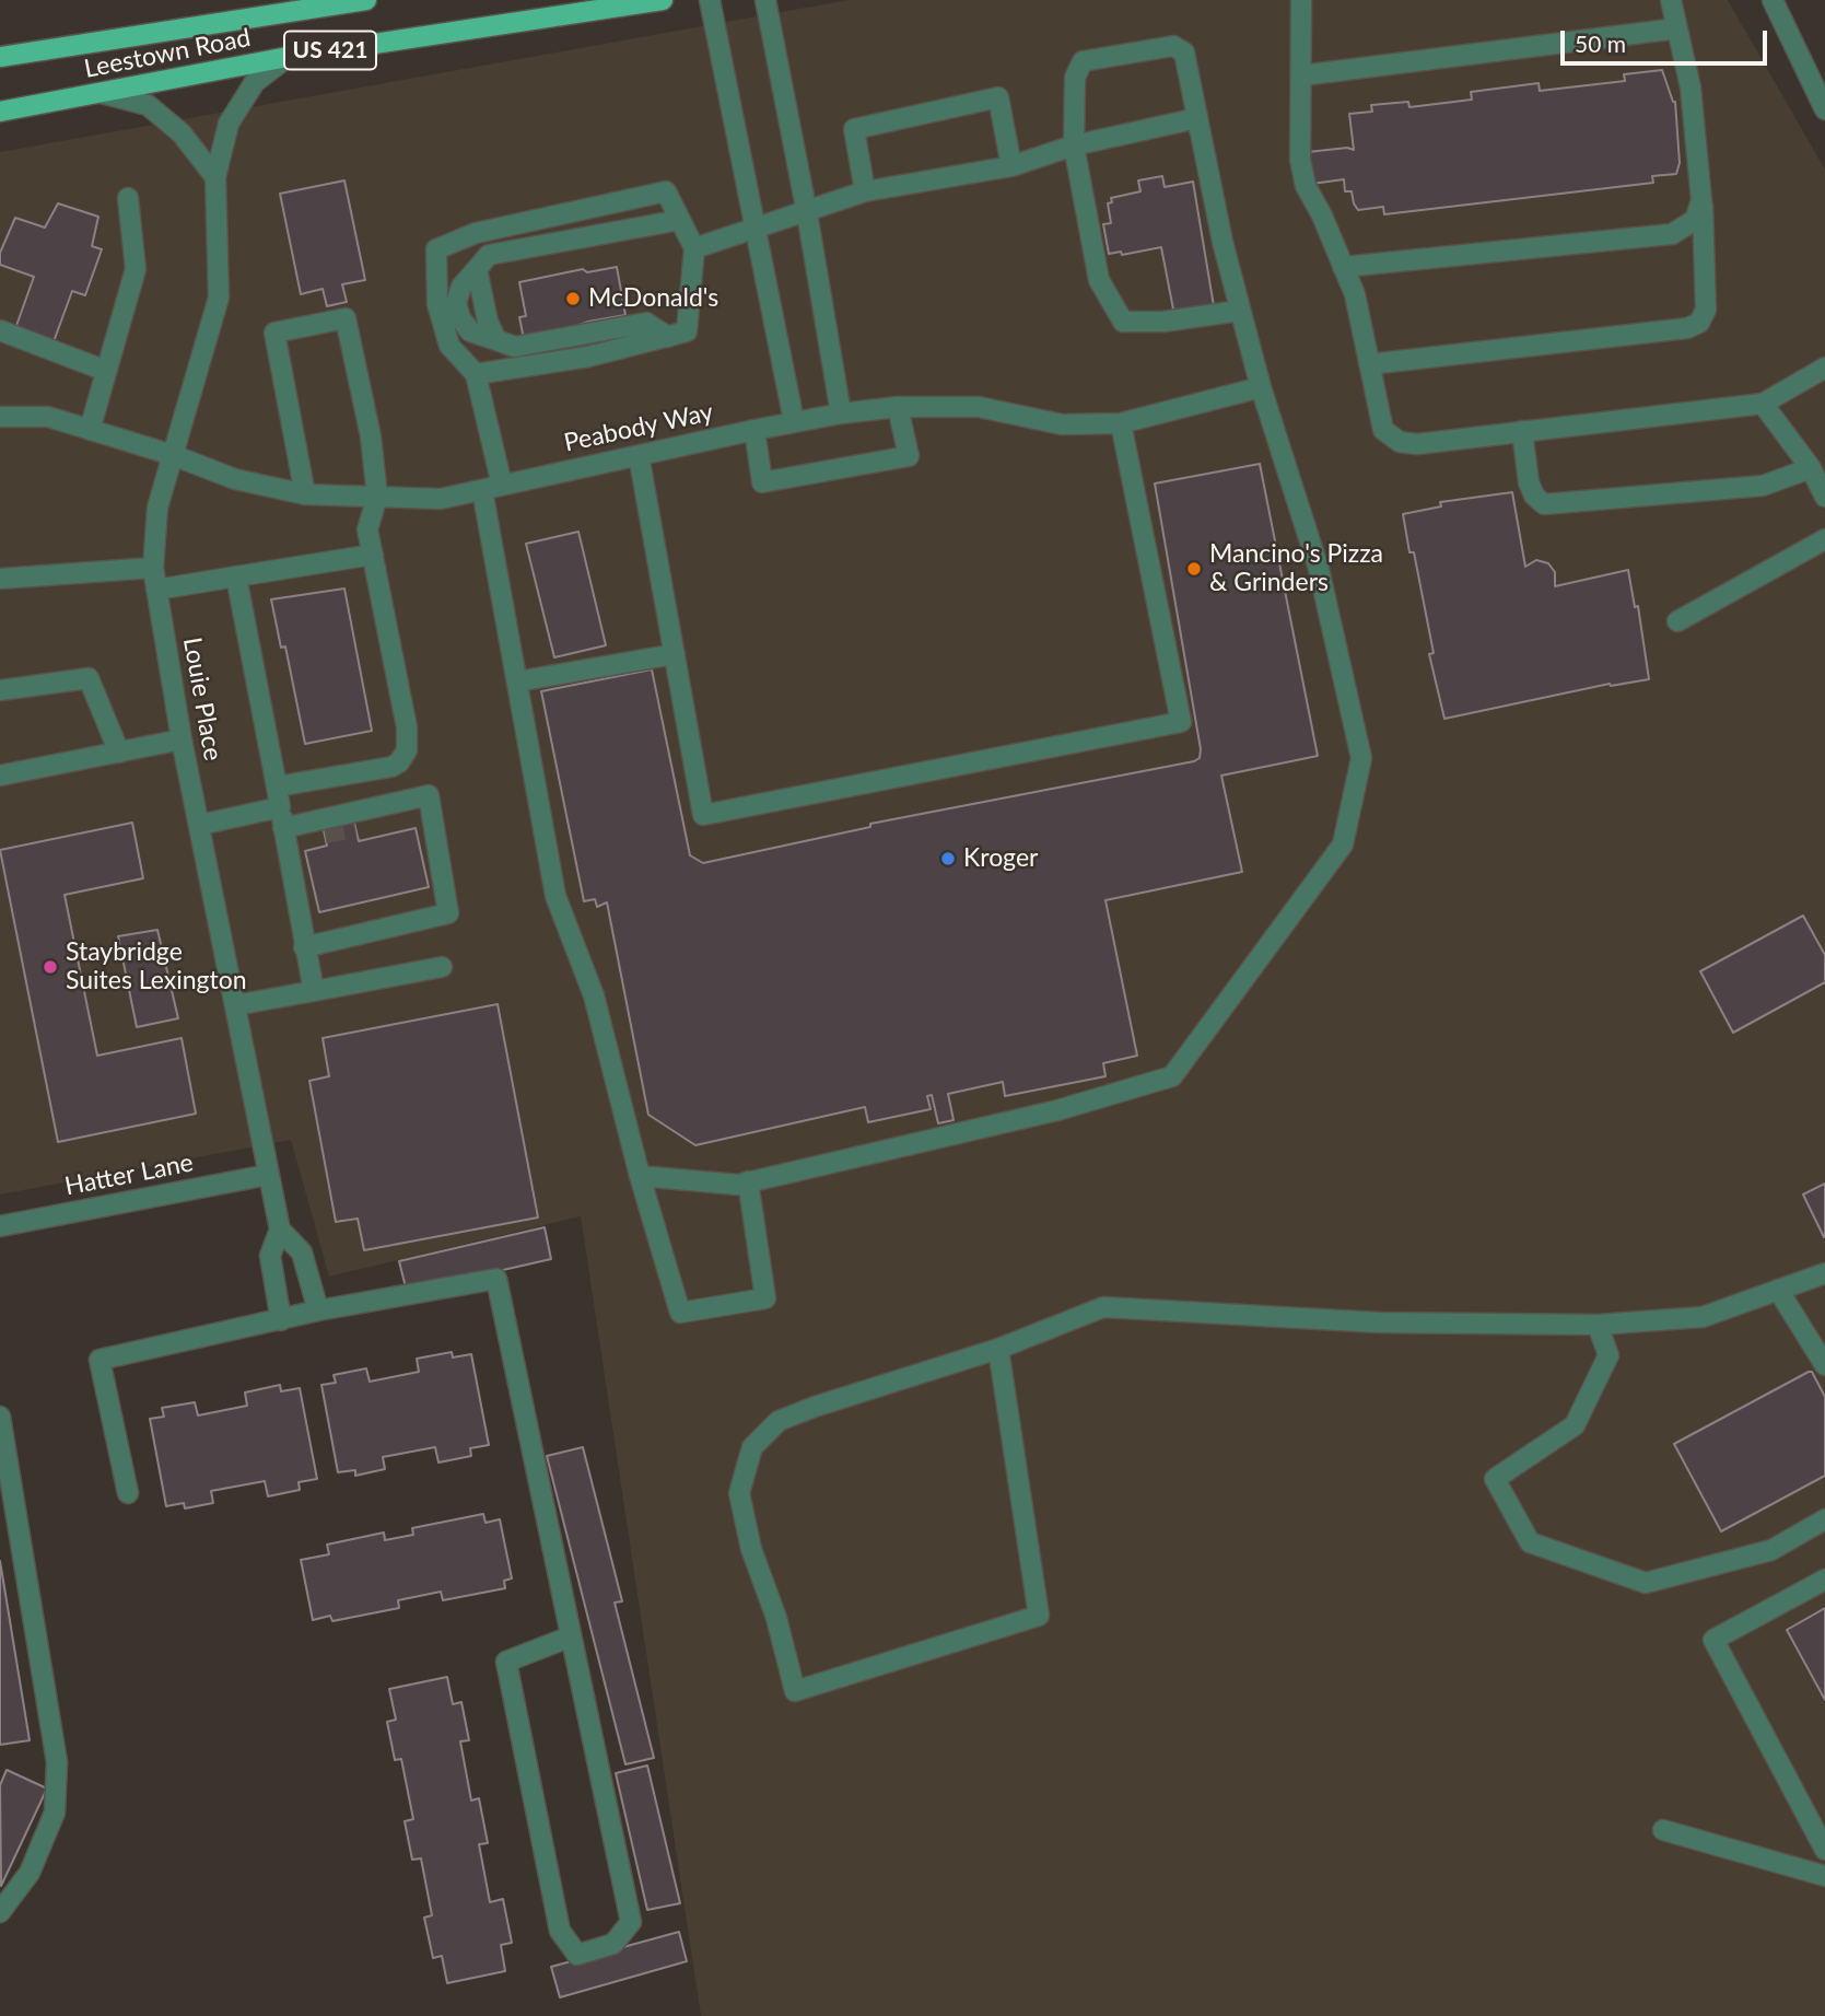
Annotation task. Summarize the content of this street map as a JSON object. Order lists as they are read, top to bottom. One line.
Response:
{"streets":{"main road":["US 421","Leestown Road"],"street":["Peabody Way","Louie Place","Hatter Lane"]},"crossings":[["Leestown Road","Louie Place"],["Peabody Way","Louie Place"],["Louie Place","Hatter Lane"]],"places":["McDonald's","Mancino's Pizza & Grinders","Kroger","Staybridge Suites Lexington"],"scale_bar":"50 m"}
